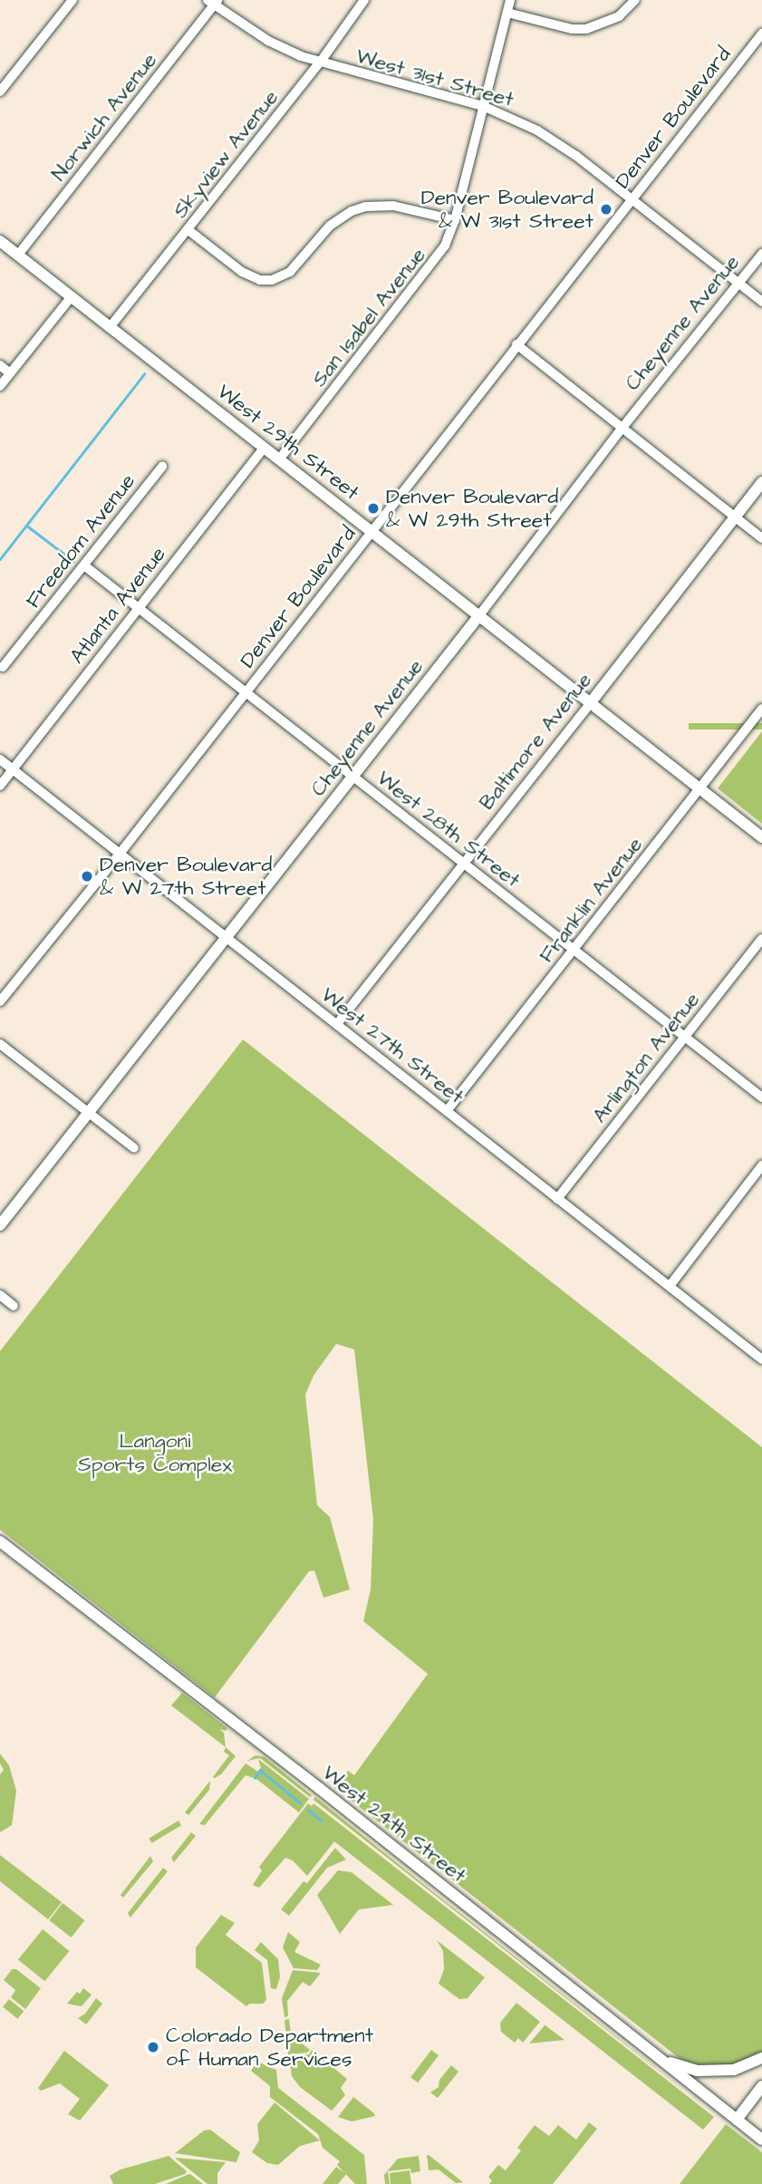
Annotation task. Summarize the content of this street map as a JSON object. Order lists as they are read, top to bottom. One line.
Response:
{"streets":{"street":["West 31st Street","Norwich Avenue","Denver Boulevard","Skyview Avenue","San Isabel Avenue","Cheyenne Avenue","West 29th Street","Freedom Avenue","Atlanta Avenue","Baltimore Avenue","West 28th Street","Franklin Avenue","West 27th Street","Arlington Avenue","West 24th Street"]},"crossings":[["West 31st Street","Norwich Avenue"],["West 31st Street","Denver Boulevard"],["West 31st Street","Skyview Avenue"],["West 31st Street","San Isabel Avenue"],["West 31st Street","Cheyenne Avenue"],["Norwich Avenue","West 29th Street"],["Denver Boulevard","West 29th Street"],["Denver Boulevard","West 28th Street"],["Denver Boulevard","West 27th Street"],["Skyview Avenue","West 29th Street"],["San Isabel Avenue","West 29th Street"],["Cheyenne Avenue","West 29th Street"],["Cheyenne Avenue","West 28th Street"],["Cheyenne Avenue","West 27th Street"],["West 29th Street","Atlanta Avenue"],["West 29th Street","Baltimore Avenue"],["West 29th Street","Franklin Avenue"],["Freedom Avenue","West 28th Street"],["Atlanta Avenue","West 28th Street"],["Atlanta Avenue","West 27th Street"],["Baltimore Avenue","West 28th Street"],["Baltimore Avenue","West 27th Street"],["West 28th Street","Franklin Avenue"],["West 28th Street","Arlington Avenue"],["Franklin Avenue","West 27th Street"],["West 27th Street","Arlington Avenue"]],"parks":["Langoni Sports Complex"],"places":["Denver Boulevard & W 31st Street","Denver Boulevard & W 29th Street","Denver Boulevard & W 27th Street","Colorado Department of Human Services"]}
